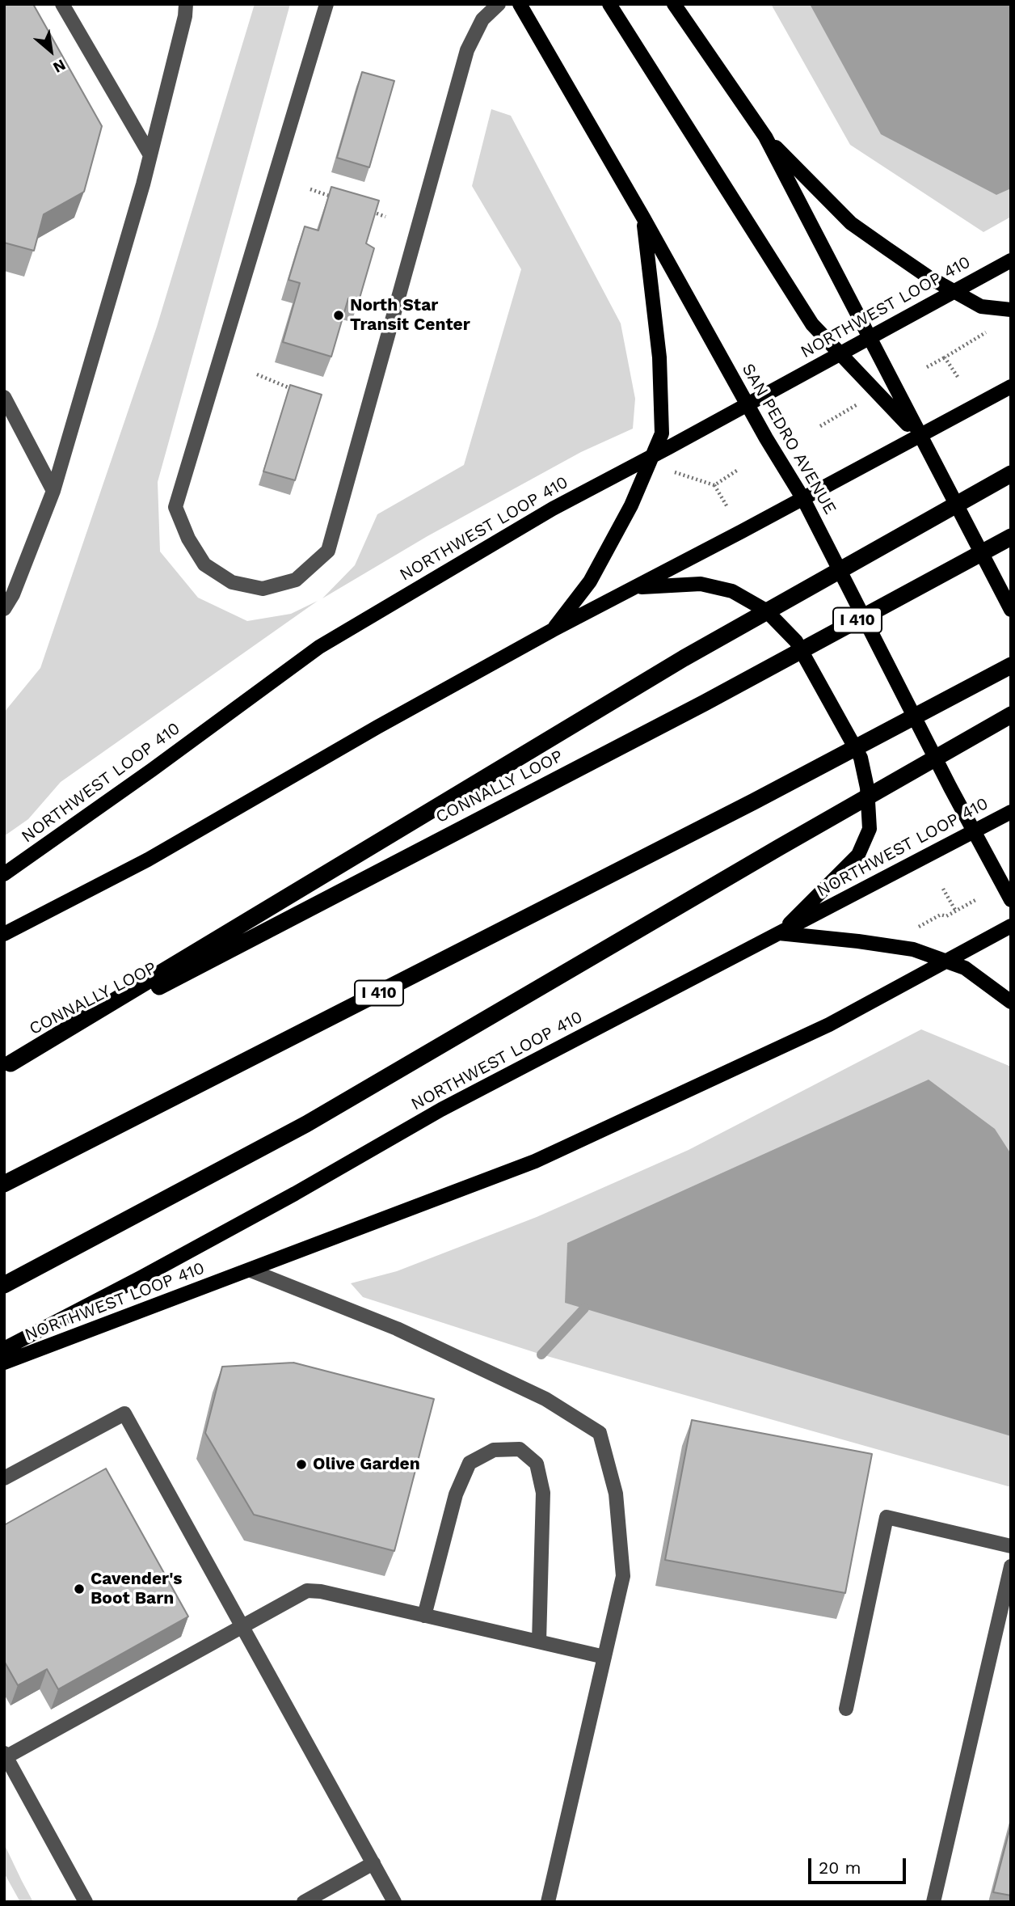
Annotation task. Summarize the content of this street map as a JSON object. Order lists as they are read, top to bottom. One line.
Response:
{"streets":{"highway":["I 410","CONNALLY LOOP"],"main road":["NORTHWEST LOOP 410","SAN PEDRO AVENUE"]},"crossings":[["NORTHWEST LOOP 410","SAN PEDRO AVENUE"]],"places":["North Star Transit Center","Olive Garden","Cavender's Boot Barn"],"scale_bar":"20 m","north":"bottom right"}
